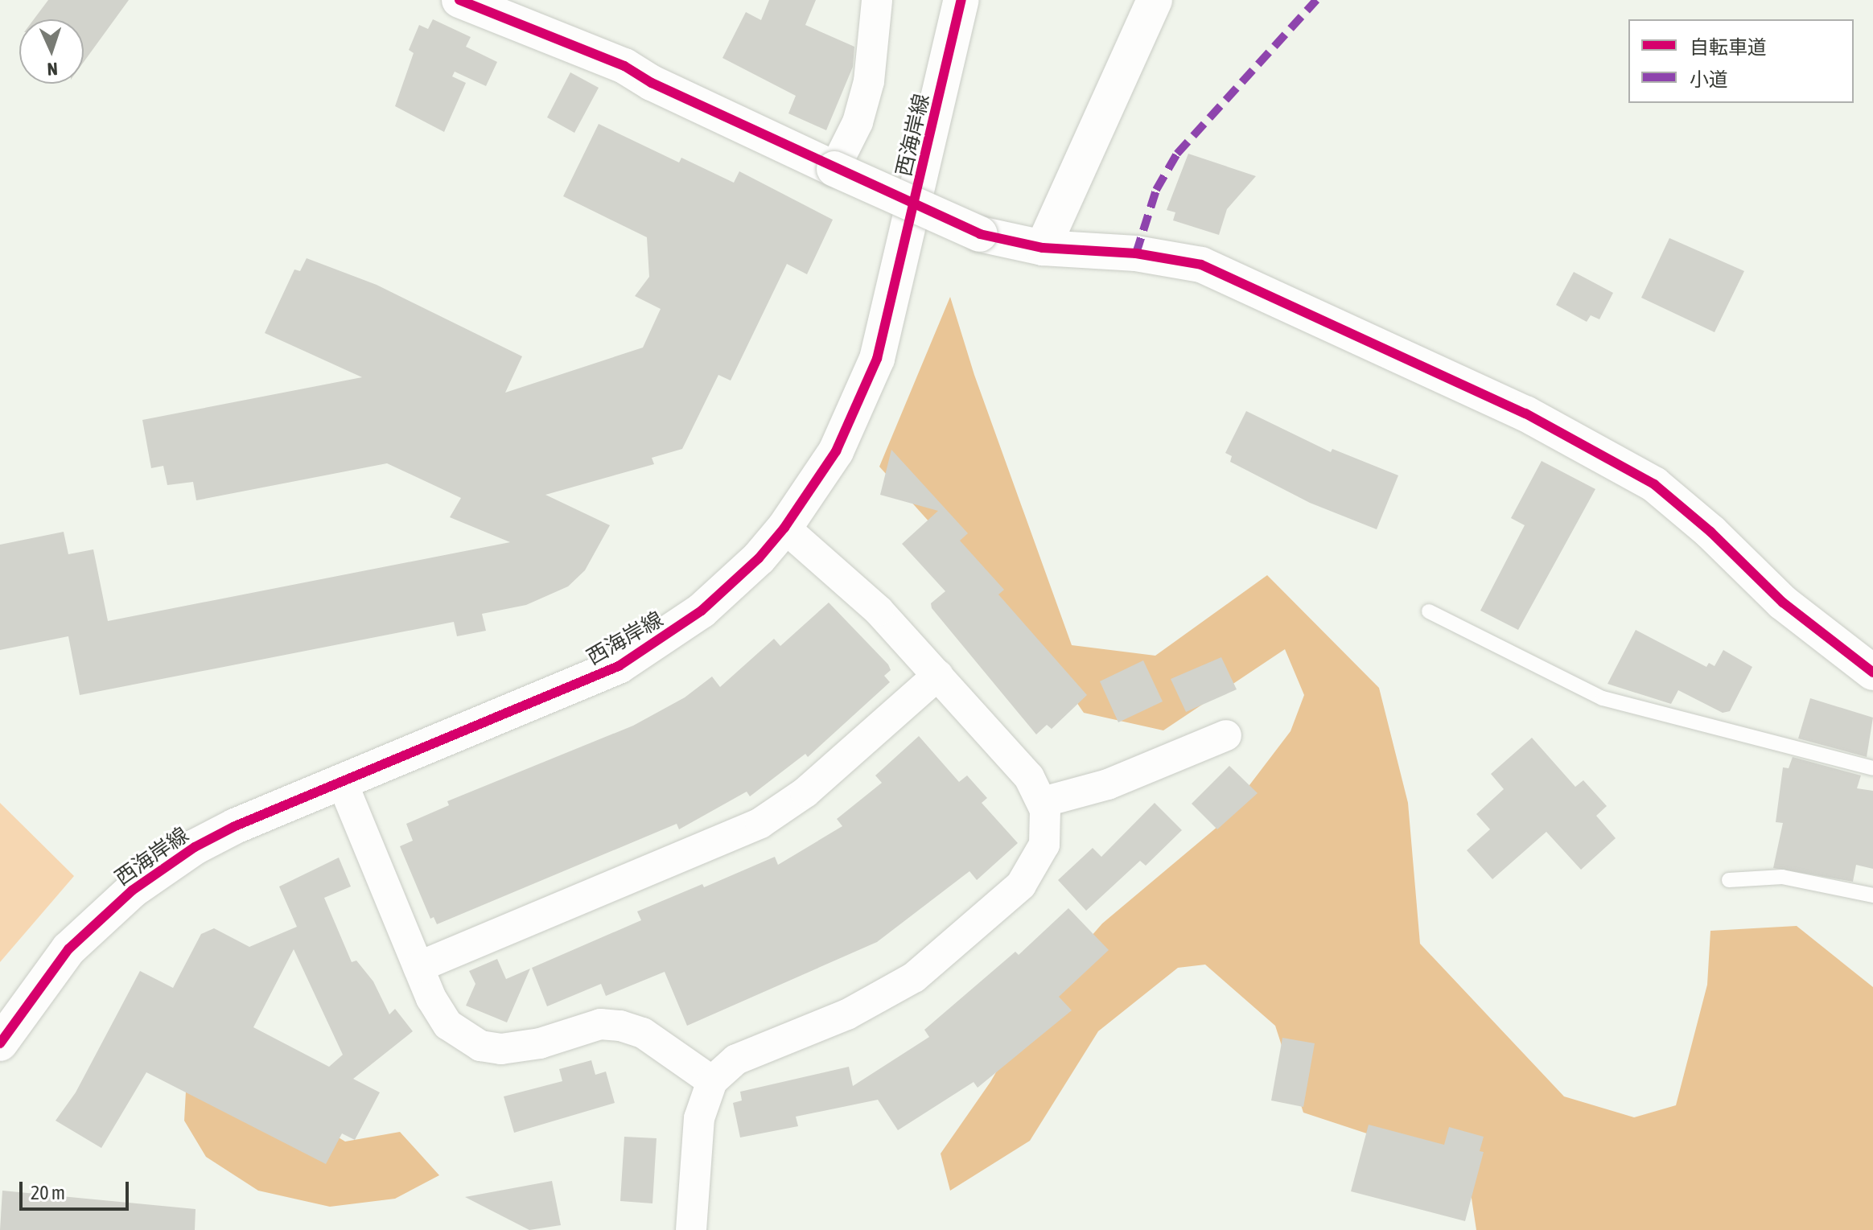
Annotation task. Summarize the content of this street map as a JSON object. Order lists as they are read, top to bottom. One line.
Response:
{"streets":{"street":["西海岸線"]},"legend":["自転車道","小道"],"scale_bar":"20 m","north":"bottom"}
